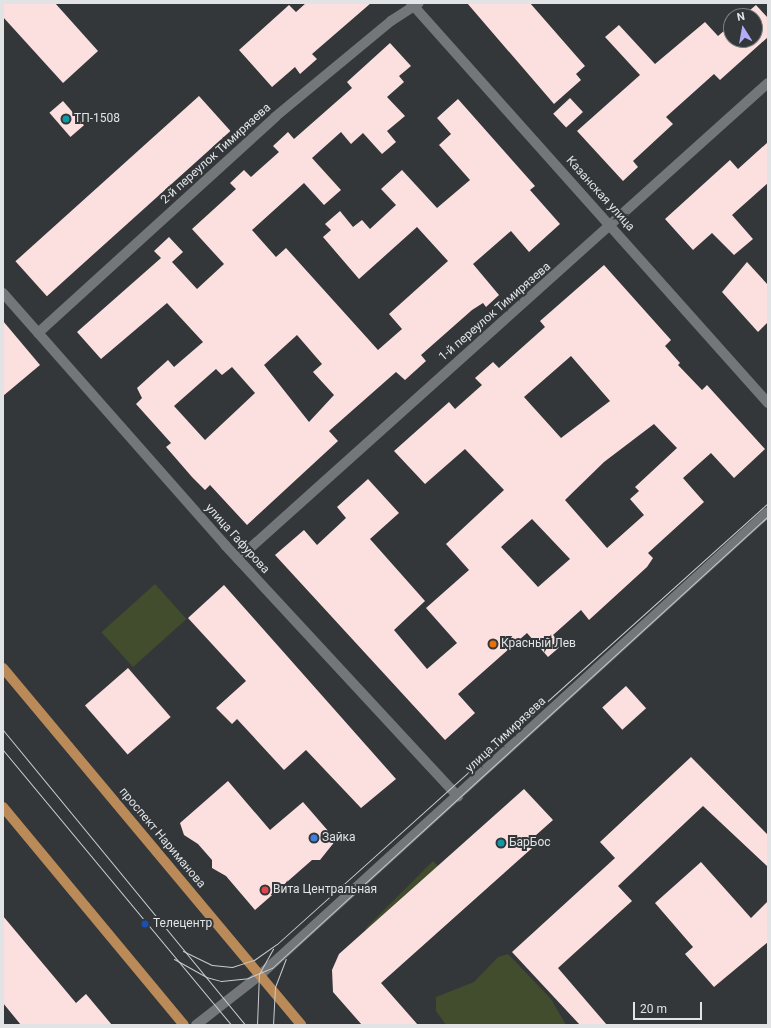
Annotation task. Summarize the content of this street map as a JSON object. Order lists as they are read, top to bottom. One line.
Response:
{"streets":{"main road":["проспект Нариманова"],"street":["2-й переулок Тимирязева","Казанская улица","1-й переулок Тимирязева","улица Гафурова","улица Тимирязева"]},"crossings":[["2-й переулок Тимирязева","Казанская улица"],["2-й переулок Тимирязева","улица Гафурова"],["Казанская улица","1-й переулок Тимирязева"],["1-й переулок Тимирязева","улица Гафурова"],["улица Гафурова","улица Тимирязева"],["улица Тимирязева","проспект Нариманова"]],"places":["ТП-1508","Красный Лев","Зайка","БарБос","Вита Центральная","Телецентр"],"scale_bar":"20 m","north":"top"}
